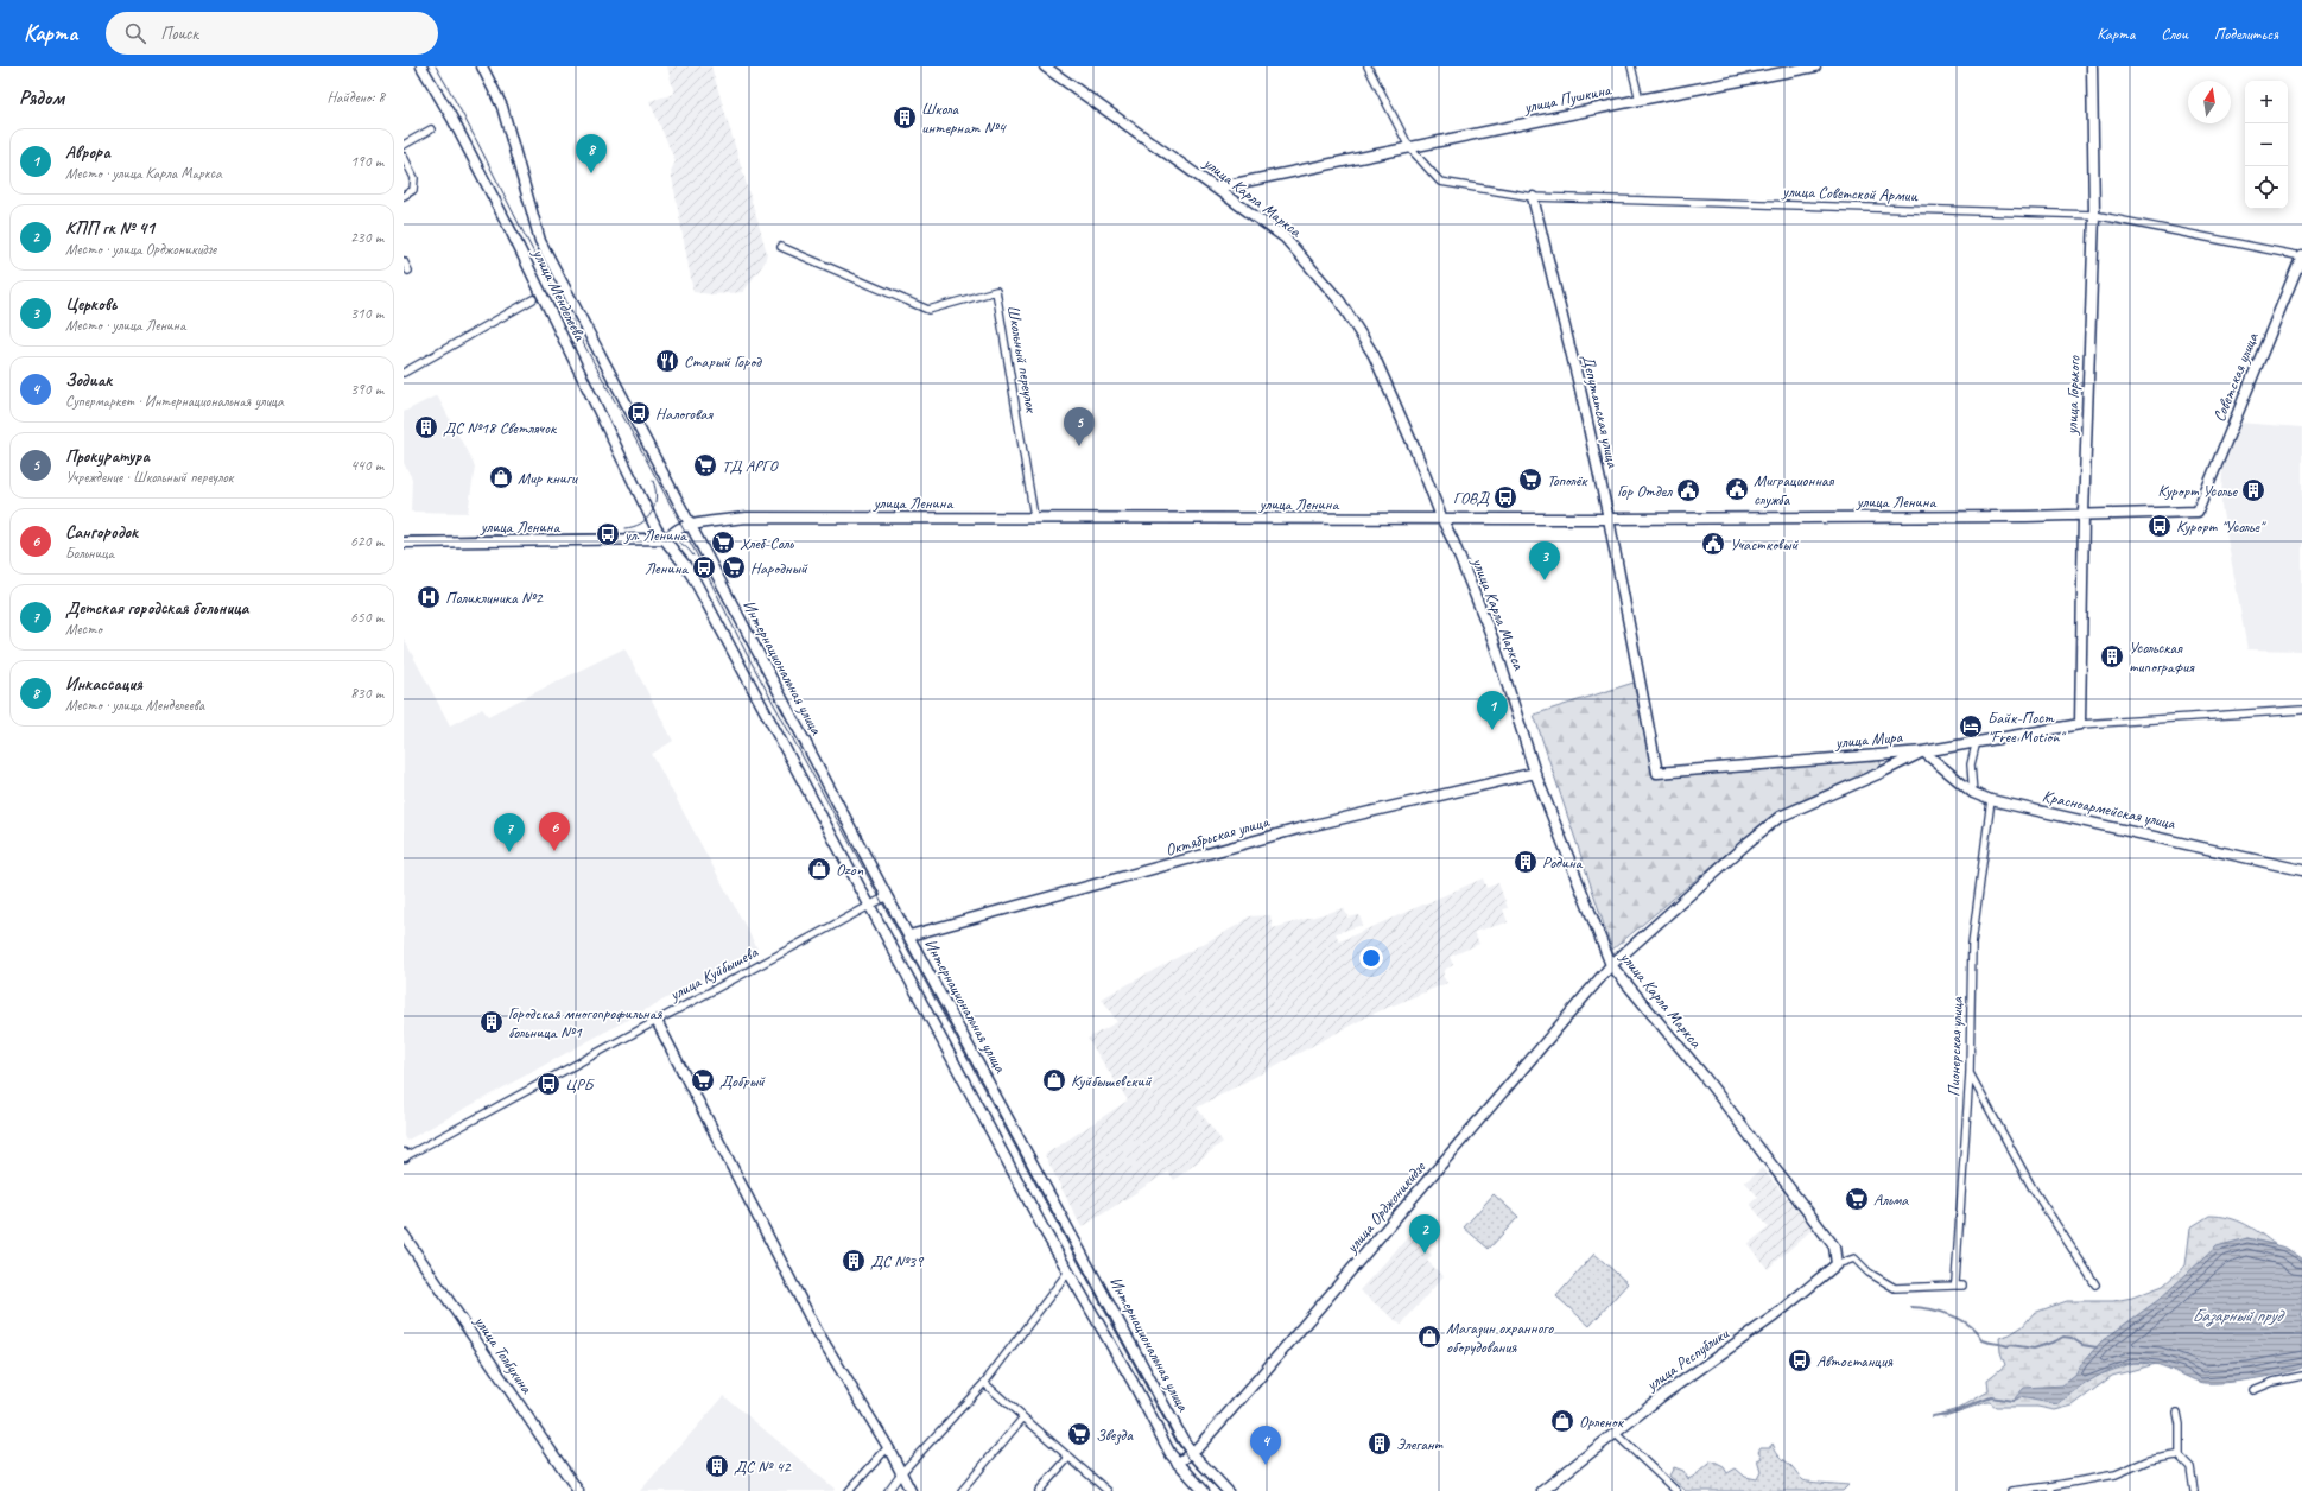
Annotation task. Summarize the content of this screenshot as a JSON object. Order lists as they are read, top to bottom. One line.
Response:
{"streets":{"street":["улица Пушкина","улица Советской Армии","улица Карла Маркса","улица Менделеева","Школьный переулок","Советская улица","улица Горького","Депутатская улица","улица Ленина","Интернациональная улица","улица Мира","Красноармейская улица","Октябрьская улица","улица Куйбышева","Пионерская улица","улица Орджоникидзе","улица Толбухина","улица Республики"]},"crossings":[["улица Пушкина","улица Советской Армии"],["улица Пушкина","улица Карла Маркса"],["улица Советской Армии","Советская улица"],["улица Советской Армии","улица Горького"],["улица Советской Армии","Депутатская улица"],["улица Карла Маркса","улица Ленина"],["улица Карла Маркса","Октябрьская улица"],["улица Карла Маркса","улица Орджоникидзе"],["улица Карла Маркса","улица Республики"],["улица Менделеева","улица Ленина"],["улица Менделеева","Интернациональная улица"],["Школьный переулок","улица Ленина"],["Советская улица","улица Ленина"],["улица Горького","улица Ленина"],["улица Горького","улица Мира"],["Депутатская улица","улица Ленина"],["Депутатская улица","улица Мира"],["улица Ленина","Интернациональная улица"],["Интернациональная улица","Октябрьская улица"],["Интернациональная улица","улица Куйбышева"],["Интернациональная улица","улица Орджоникидзе"],["улица Мира","Красноармейская улица"],["улица Мира","улица Орджоникидзе"],["Красноармейская улица","Пионерская улица"],["Красноармейская улица","улица Орджоникидзе"]],"water":["Базарный пруд"],"places":{"building":["Школа интернат №4","ДС №18 Светлячок","Курорт Усолье","Усольская типография","Родина","Городская многопрофильная больница №1","ДС №39","Элегант","ДС № 42"],"restaurant":["Старый Город"],"bus stop":["Налоговая","ГОВД","Курорт \"Усолье\"","ул. Ленина","Ленина","ЦРБ","Автостанция"],"supermarket":["ТД АРГО","Тополёк","Хлеб-Соль","Народный","Добрый","Альма","Звезда"],"shop":["Мир книги","Ozon","Куйбышевский","Магазин охранного оборудования","Орленок"],"public building":["Миграционная служба","Гор Отдел","Участковый"],"hospital":["Поликлиника №2"],"hotel":["Байк-Пост \"Free Motion\""]},"north":"top","page":{"header":"Карта","search":"Поиск","nav":["Карта","Слои","Поделиться"],"heading":["Рядом","Найдено: 8"],"map_buttons":["+","−"],"list":[{"mark":"1","name":"Аврора","note":"Место · улица Карла Маркса","value":"190 m"},{"mark":"2","name":"КПП гк № 41","note":"Место · улица Орджоникидзе","value":"230 m"},{"mark":"3","name":"Церковь","note":"Место · улица Ленина","value":"310 m"},{"mark":"4","name":"Зодиак","note":"Супермаркет · Интернациональная улица","value":"390 m"},{"mark":"5","name":"Прокуратура","note":"Учреждение · Школьный переулок","value":"440 m"},{"mark":"6","name":"Сангородок","note":"Больница","value":"620 m"},{"mark":"7","name":"Детская городская больница","note":"Место","value":"650 m"},{"mark":"8","name":"Инкассация","note":"Место · улица Менделеева","value":"830 m"}],"pins":["8","5","3","1","6","7","2","4"]}}
